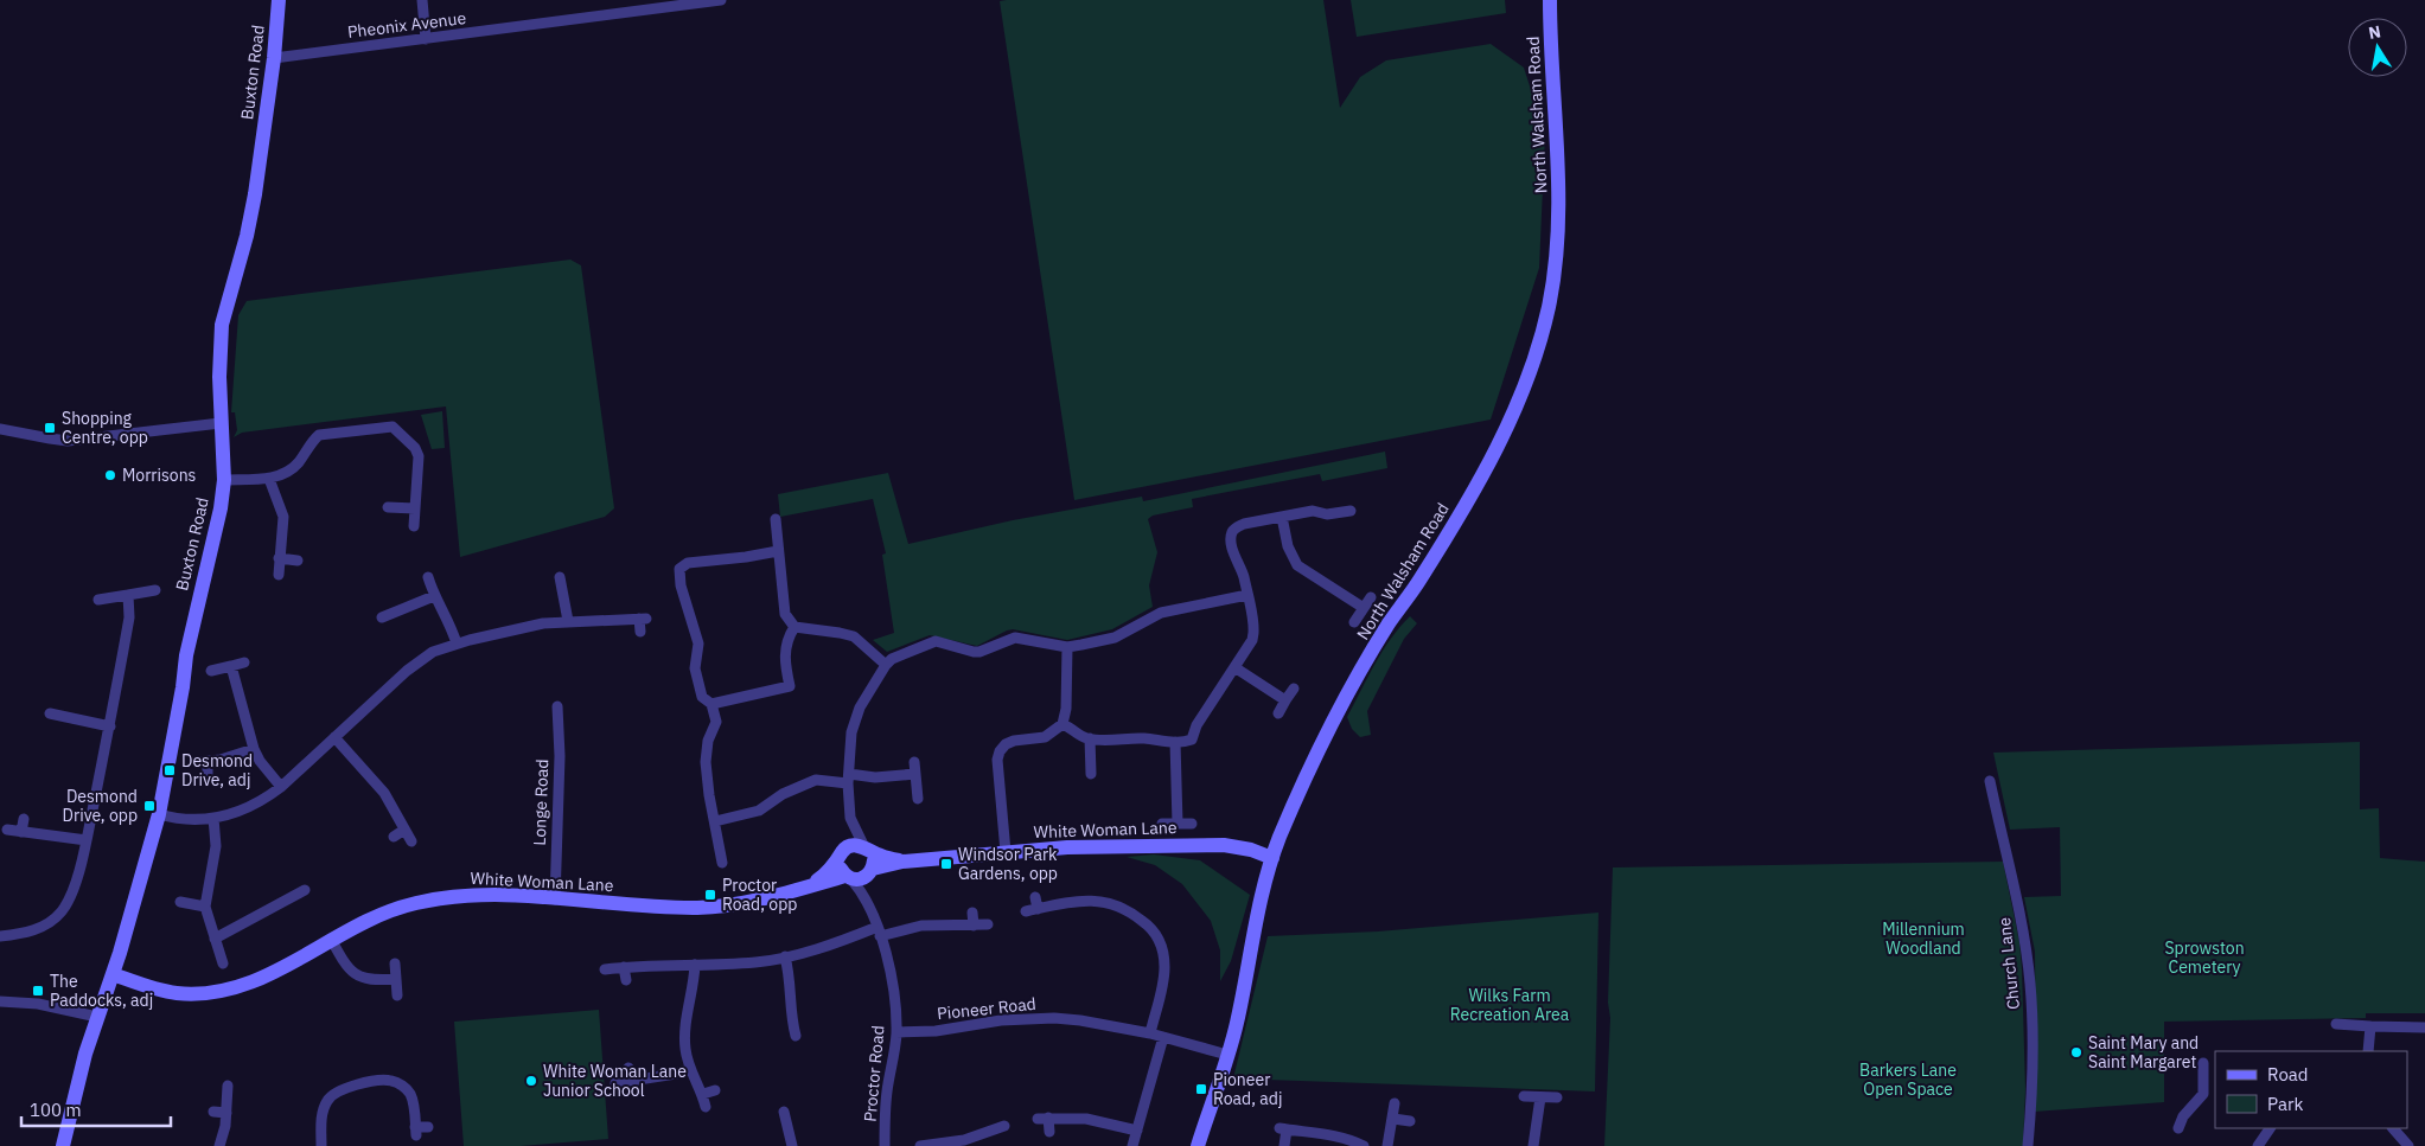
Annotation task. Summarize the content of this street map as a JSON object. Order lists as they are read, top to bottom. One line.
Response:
{"streets":{"street":["Pheonix Avenue","Buxton Road","North Walsham Road","Longe Road","White Woman Lane","Church Lane","Pioneer Road","Proctor Road"]},"crossings":[["Pheonix Avenue","Buxton Road"],["Buxton Road","White Woman Lane"],["North Walsham Road","White Woman Lane"],["North Walsham Road","Pioneer Road"],["Longe Road","White Woman Lane"],["White Woman Lane","Proctor Road"],["Pioneer Road","Proctor Road"]],"parks":["Millennium Woodland","Sprowston Cemetery","Wilks Farm Recreation Area","Barkers Lane Open Space"],"places":{"transit":["Shopping Centre, opp","Desmond Drive, adj","Desmond Drive, opp","Windsor Park Gardens, opp","Proctor Road, opp","The Paddocks, adj","Pioneer Road, adj"],"other":["Morrisons","Saint Mary and Saint Margaret","White Woman Lane Junior School"]},"legend":["Road","Park"],"scale_bar":"100 m","north":"top"}
